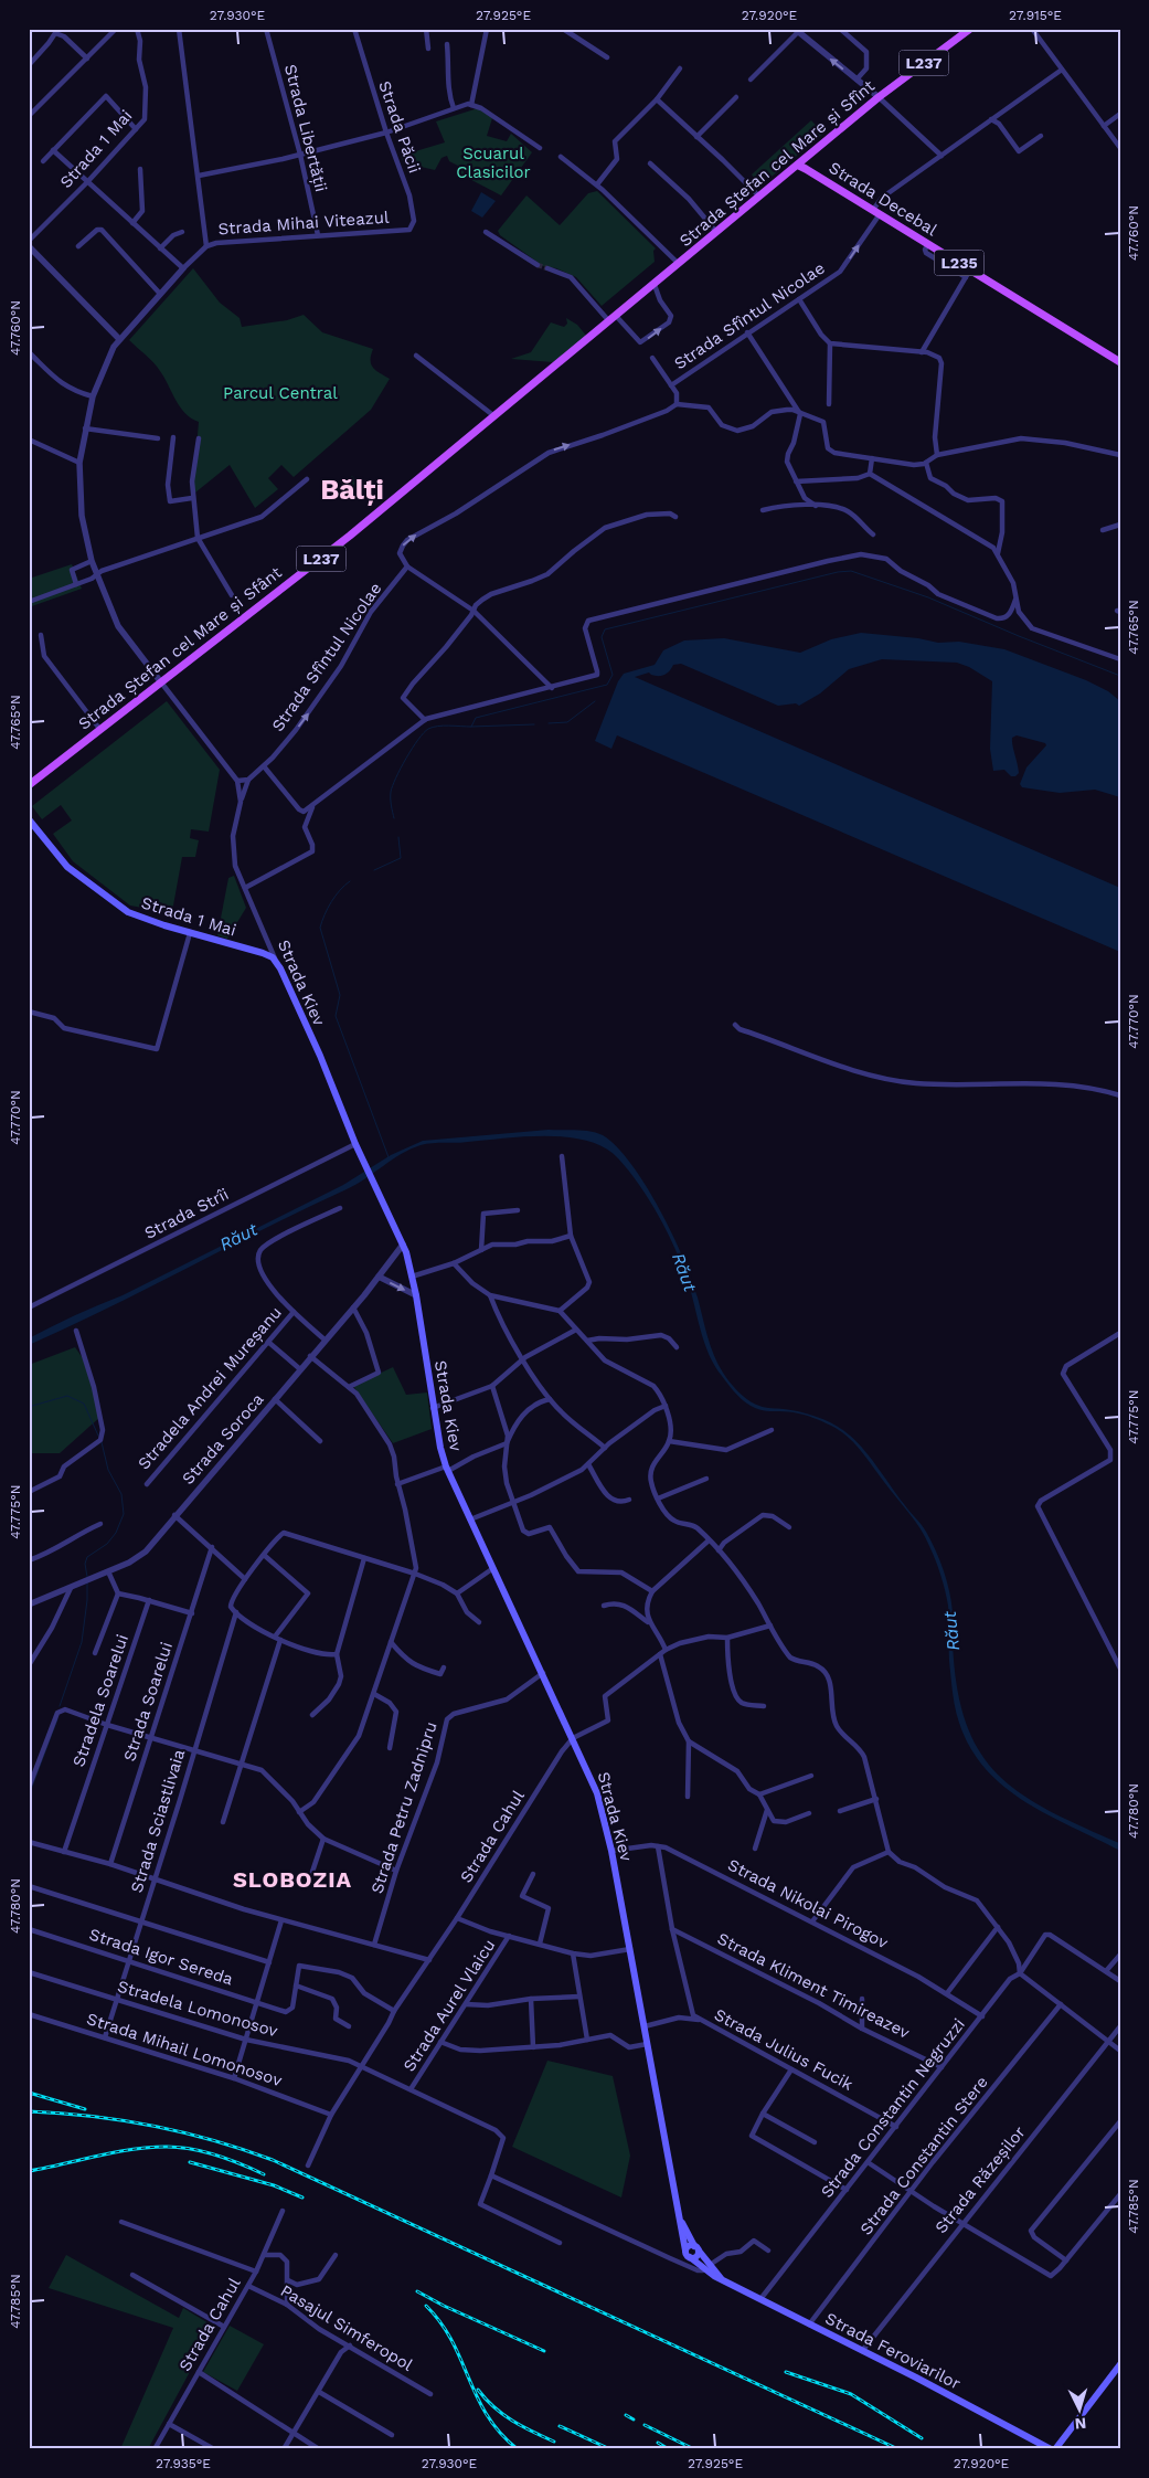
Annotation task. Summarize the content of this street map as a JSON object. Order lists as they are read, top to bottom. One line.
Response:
{"streets":{"main road":["L237","Strada 1 Mai","Strada Ștefan cel Mare și Sfînt","Strada Decebal","L235","Strada Ștefan cel Mare și Sfânt","Strada Kiev","Strada Feroviarilor"],"street":["Strada Păcii","Strada Libertății","Strada Mihai Viteazul","Strada Sfîntul Nicolae","Strada Strîi","Stradela Andrei Mureșanu","Strada Soroca","Stradela Soarelui","Strada Soarelui","Strada Petru Zadnipru","Strada Sciastlivaia","Strada Cahul","Strada Nikolai Pirogov","Strada Igor Sereda","Strada Kliment Timireazev","Strada Aurel Vlaicu","Stradela Lomonosov","Strada Mihail Lomonosov","Strada Julius Fucik","Strada Constantin Negruzzi","Strada Constantin Stere","Strada Răzeșilor","Pasajul Simferopol"]},"crossings":[["Strada Păcii","Strada Mihai Viteazul"],["Strada Libertății","Strada Mihai Viteazul"],["Strada 1 Mai","Strada Kiev"],["Strada Ștefan cel Mare și Sfînt","Strada Decebal"],["Strada Ștefan cel Mare și Sfînt","Strada Ștefan cel Mare și Sfânt"],["Strada Decebal","Strada Sfîntul Nicolae"],["Strada Mihai Viteazul","Strada Ștefan cel Mare și Sfânt"],["Strada Mihai Viteazul","Strada Kiev"],["Strada Ștefan cel Mare și Sfânt","Strada Kiev"],["Strada Kiev","Strada Strîi"],["Strada Kiev","Strada Soroca"],["Strada Kiev","Strada Petru Zadnipru"],["Strada Kiev","Strada Cahul"],["Strada Kiev","Strada Nikolai Pirogov"],["Strada Kiev","Strada Feroviarilor"],["Strada Sciastlivaia","Strada Igor Sereda"],["Strada Sciastlivaia","Stradela Lomonosov"],["Strada Sciastlivaia","Strada Mihail Lomonosov"],["Strada Cahul","Strada Aurel Vlaicu"],["Strada Cahul","Stradela Lomonosov"],["Strada Cahul","Strada Mihail Lomonosov"],["Strada Cahul","Pasajul Simferopol"],["Strada Nikolai Pirogov","Strada Julius Fucik"],["Strada Nikolai Pirogov","Strada Constantin Negruzzi"],["Strada Kliment Timireazev","Strada Julius Fucik"],["Strada Kliment Timireazev","Strada Constantin Negruzzi"],["Strada Aurel Vlaicu","Stradela Lomonosov"],["Strada Julius Fucik","Strada Constantin Negruzzi"],["Strada Constantin Negruzzi","Strada Feroviarilor"],["Strada Constantin Stere","Strada Feroviarilor"],["Strada Răzeșilor","Strada Feroviarilor"]],"one_way":["Strada Sfîntul Nicolae"],"districts":["Bălți","SLOBOZIA"],"water":["Răut"],"parks":["Scuarul Clasicilor","Parcul Central"],"north":"bottom","coordinates":["27.930°E","27.925°E","27.920°E","27.915°E","47.760°N","47.765°N","47.770°N","47.775°N","47.780°N","47.785°N","27.935°E"]}
